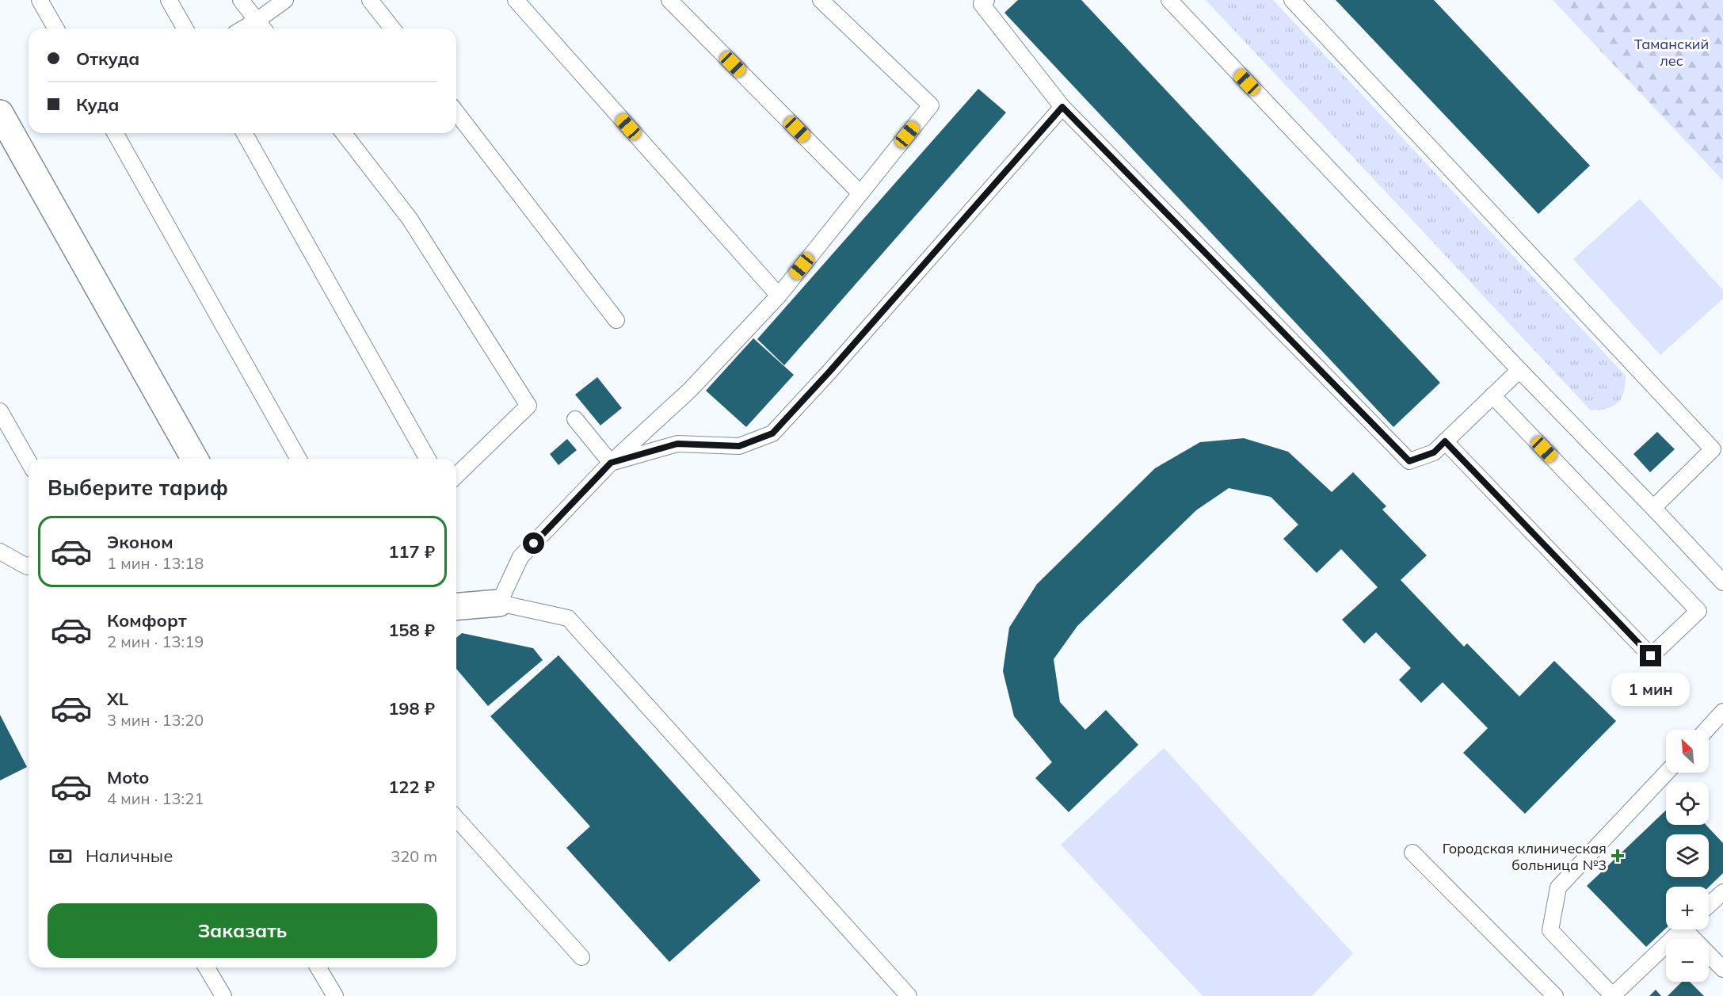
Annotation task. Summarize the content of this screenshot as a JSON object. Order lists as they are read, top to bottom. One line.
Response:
{"parks":["Таманский лес"],"places":{"health":["Городская клиническая больница №3"]},"north":"top left","page":{"banner":["Откуда","Куда"],"heading":"Выберите тариф","list":[{"name":"Эконом","note":"1 мин · 13:18","value":"117 ₽"},{"name":"Комфорт","note":"2 мин · 13:19","value":"158 ₽"},{"name":"XL","note":"3 мин · 13:20","value":"198 ₽"},{"name":"Moto","note":"4 мин · 13:21","value":"122 ₽"}],"bubble":"1 мин","map_buttons":["+","−"],"pay":["Наличные","320 m"],"buttons":"Заказать"}}
